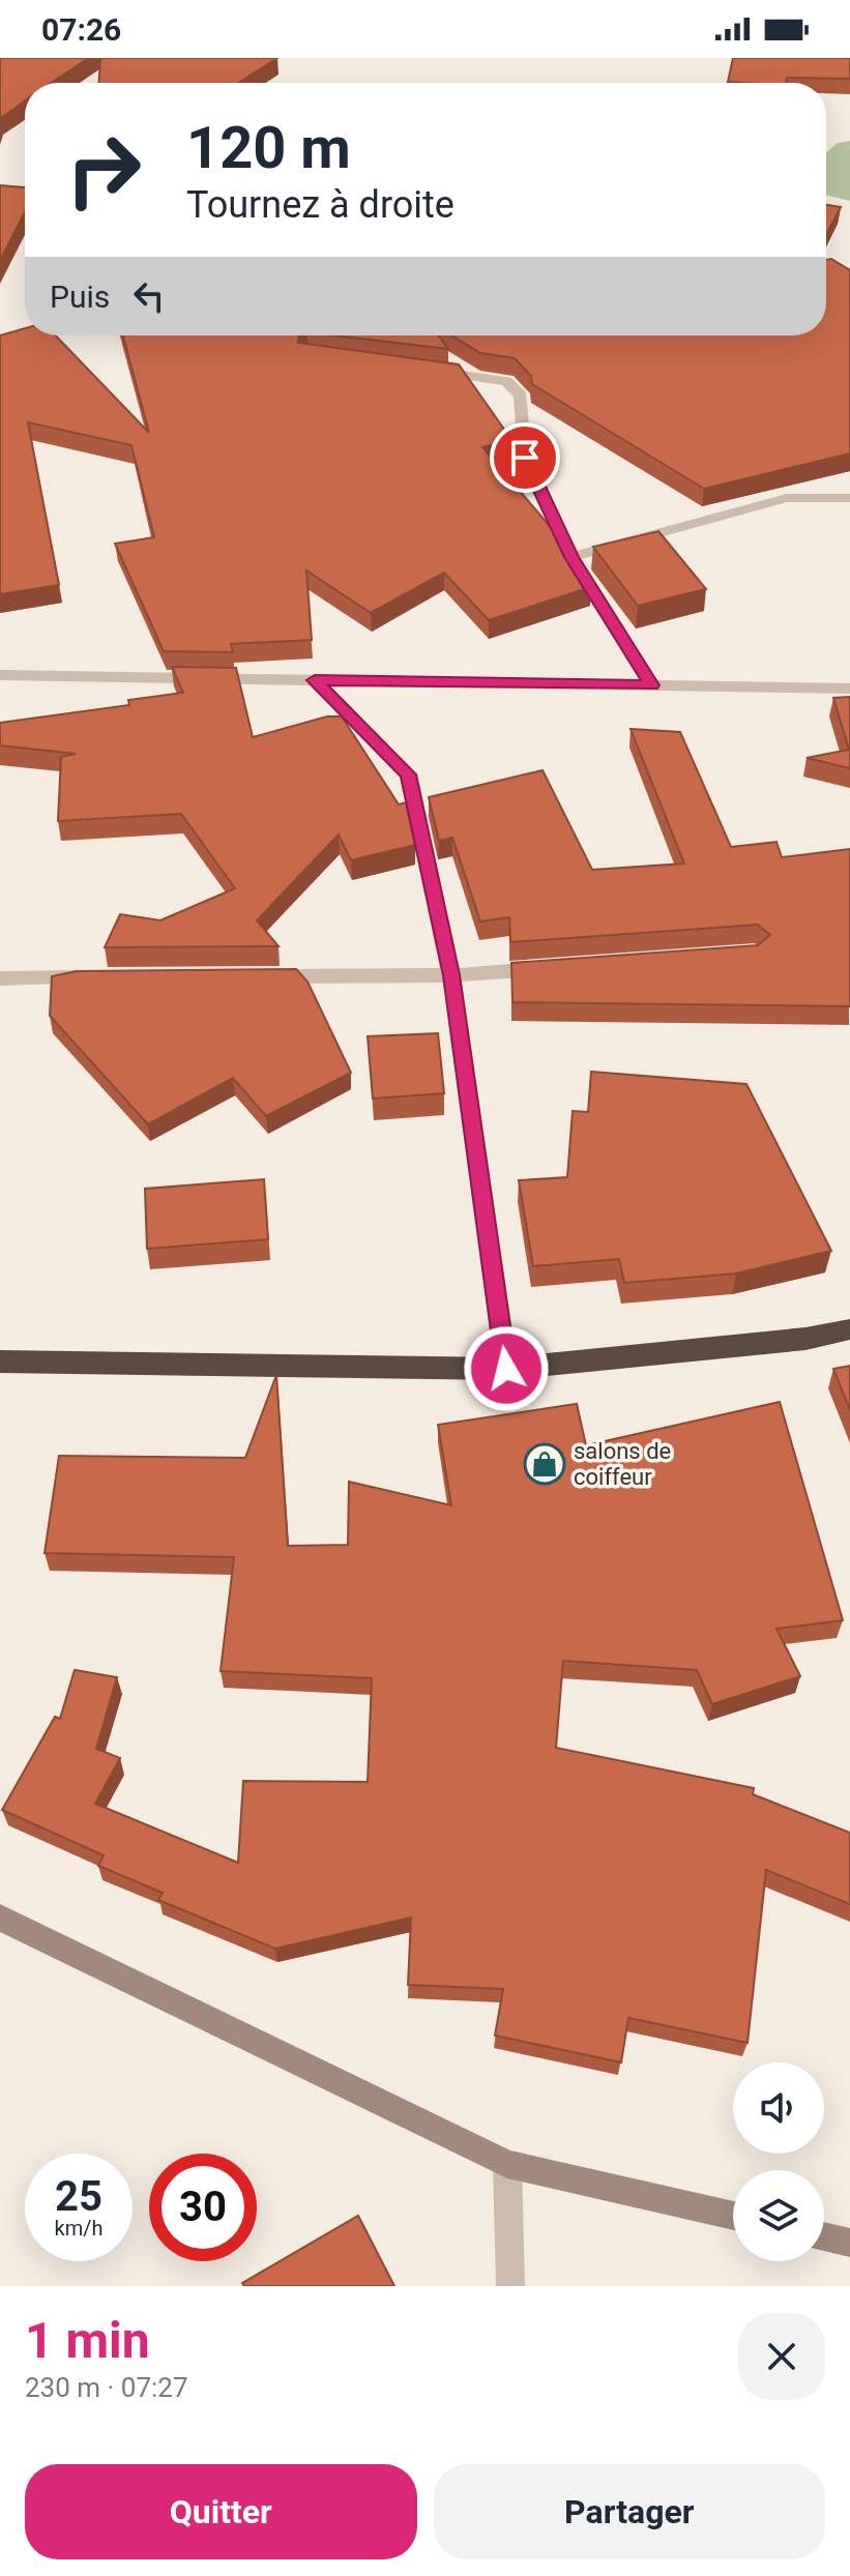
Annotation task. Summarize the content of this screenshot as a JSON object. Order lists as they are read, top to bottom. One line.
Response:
{"places":{"shop":["salons de coiffeur"]},"page":{"status":"07:26","turn":["120 m","Tournez à droite"],"then":"Puis","speed":"25 km/h","limit":"30","heading":["1 min","230 m · 07:27"],"buttons":["Quitter","Partager"]}}
